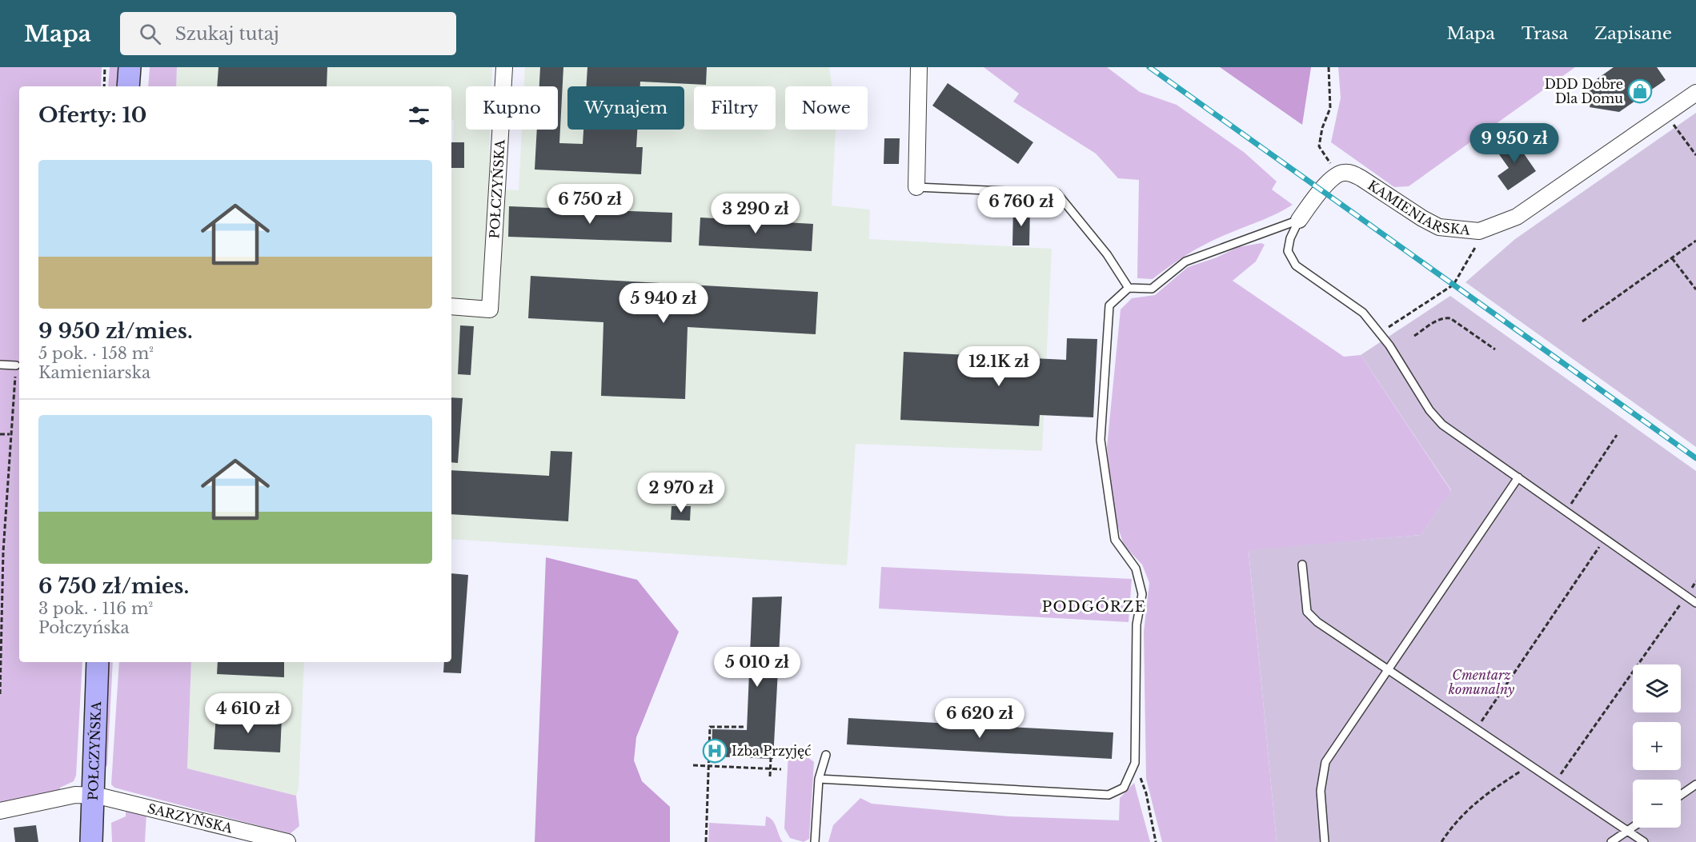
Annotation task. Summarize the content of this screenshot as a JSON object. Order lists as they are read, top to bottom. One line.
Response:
{"streets":{"main road":["POŁCZYŃSKA"],"street":["KAMIENIARSKA","SARZYŃSKA"]},"crossings":[["POŁCZYŃSKA","SARZYŃSKA"]],"districts":["PODGÓRZE"],"parks":["Cmentarz komunalny"],"places":{"shop":["DDD Dobre Dla Domu"],"hospital":["Izba Przyjęć"]},"page":{"header":"Mapa","search":"Szukaj tutaj","nav":["Mapa","Trasa","Zapisane"],"chip":["Kupno","Wynajem","Filtry","Nowe"],"heading":"Oferty: 10","price":["9 950 zł","6 750 zł","6 760 zł","3 290 zł","5 940 zł","12.1K zł","2 970 zł","5 010 zł","4 610 zł","6 620 zł"],"list":[{"name":"9 950 zł/mies.","note":"5 pok. · 158 m² · Kamieniarska"},{"name":"6 750 zł/mies.","note":"3 pok. · 116 m² · Połczyńska"}],"map_buttons":["+","−"]}}
